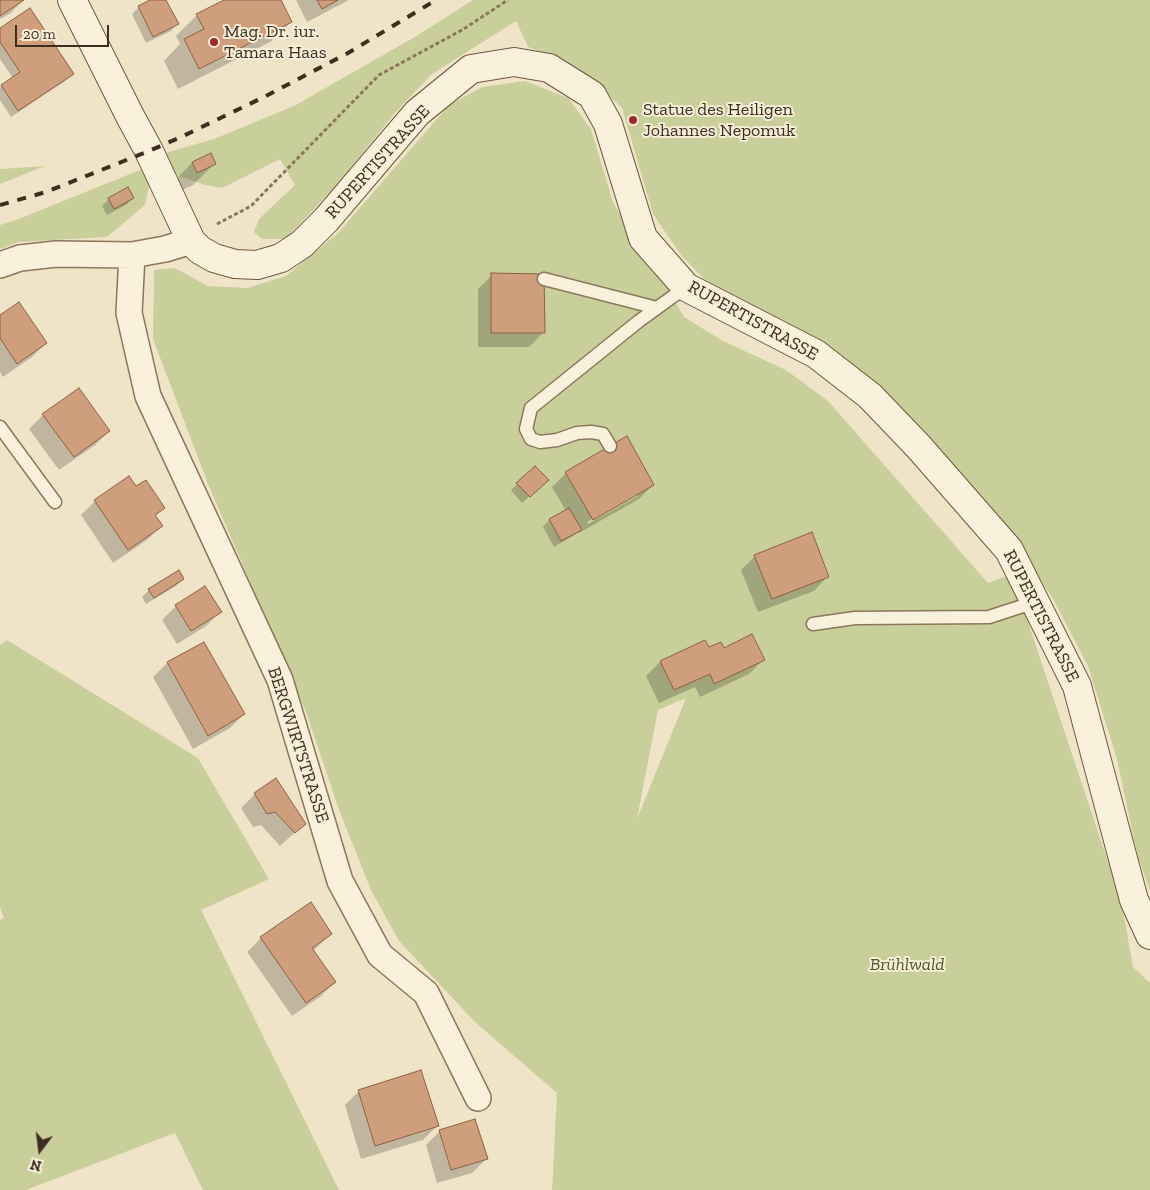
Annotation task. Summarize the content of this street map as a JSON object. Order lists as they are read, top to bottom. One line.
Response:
{"streets":{"main road":["RUPERTISTRASSE"],"street":["BERGWIRTSTRASSE"]},"parks":["Brühlwald"],"places":["Mag. Dr. iur. Tamara Haas","Statue des Heiligen Johannes Nepomuk"],"scale_bar":"20 m","north":"bottom"}
